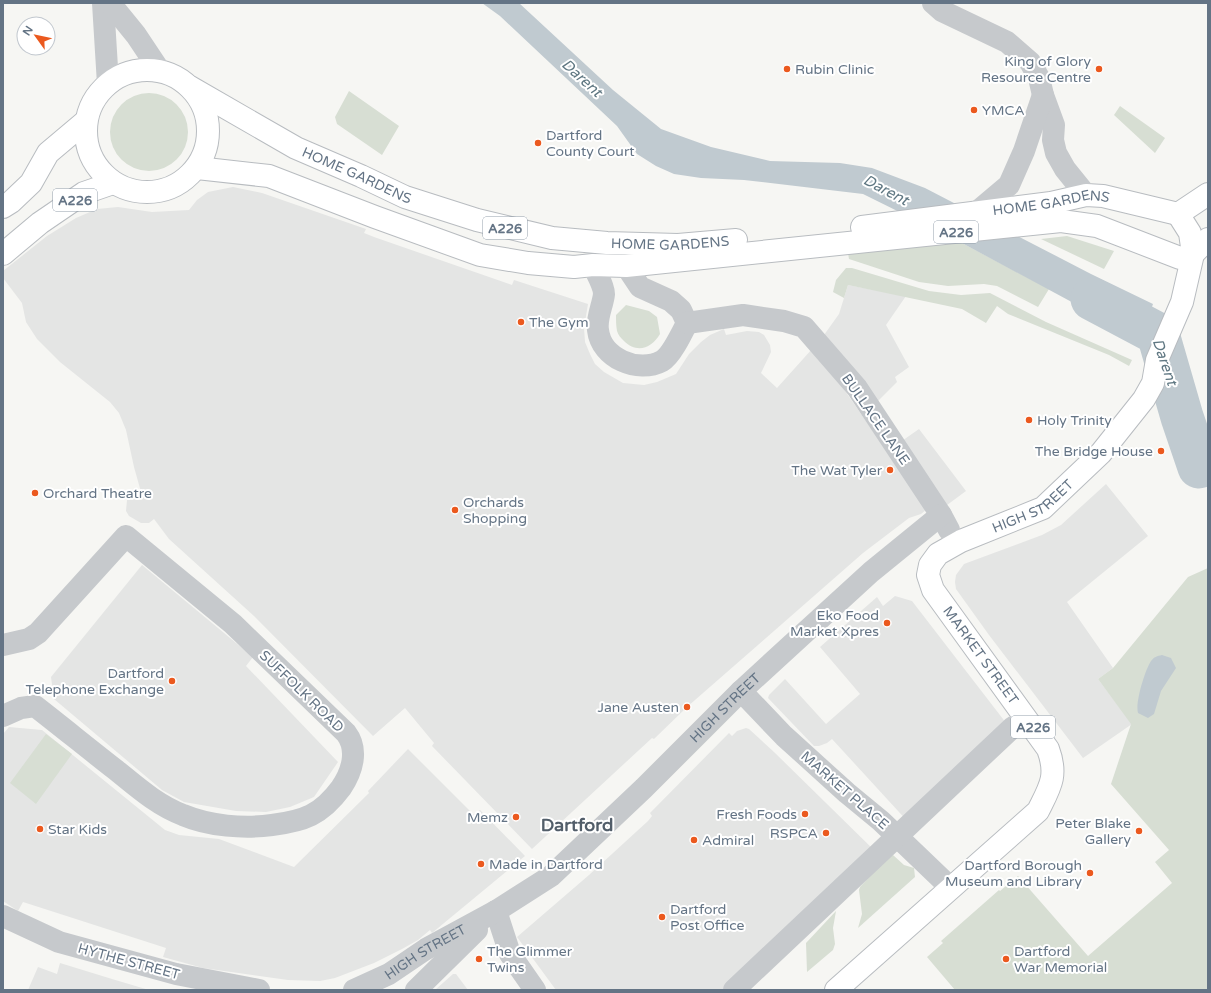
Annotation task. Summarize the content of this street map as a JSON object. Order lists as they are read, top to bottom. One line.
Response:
{"streets":{"main road":["HOME GARDENS","A226","HIGH STREET","MARKET STREET"],"street":["BULLACE LANE","SUFFOLK ROAD","MARKET PLACE","HYTHE STREET"]},"crossings":[["HOME GARDENS","A226"],["HOME GARDENS","HIGH STREET"],["A226","HIGH STREET"],["BULLACE LANE","HIGH STREET"],["BULLACE LANE","MARKET STREET"],["HIGH STREET","MARKET STREET"],["HIGH STREET","MARKET PLACE"],["MARKET STREET","MARKET PLACE"]],"districts":["Dartford"],"water":["Darent"],"places":["Rubin Clinic","King of Glory Resource Centre","YMCA","Dartford County Court","The Gym","Holy Trinity","The Bridge House","The Wat Tyler","Orchard Theatre","Orchards Shopping","Eko Food Market Xpres","Dartford Telephone Exchange","Jane Austen","Fresh Foods","Memz","Star Kids","Peter Blake Gallery","RSPCA","Admiral","Made in Dartford","Dartford Borough Museum and Library","Dartford Post Office","The Glimmer Twins","Dartford War Memorial"],"north":"top left"}
